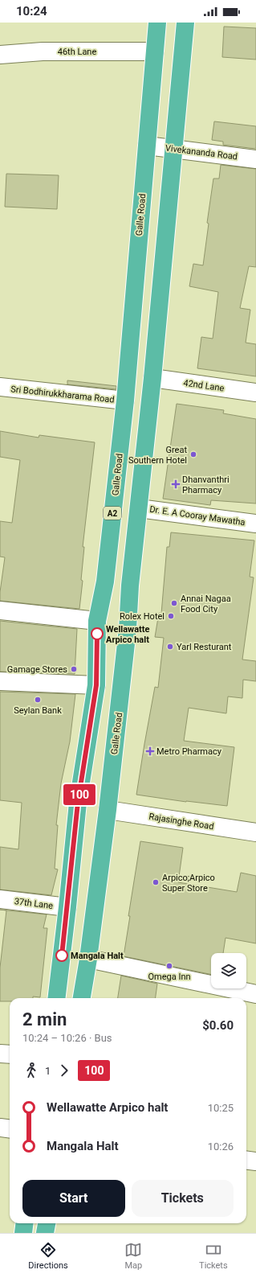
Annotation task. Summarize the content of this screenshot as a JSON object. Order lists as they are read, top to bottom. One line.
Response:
{"streets":{"highway":["Galle Road","A2"],"street":["46th Lane","Vivekananda Road","42nd Lane","Sri Bodhirukkharama Road","Dr. E. A Cooray Mawatha","Rajasinghe Road","37th Lane"]},"crossings":[["46th Lane","Galle Road"],["Vivekananda Road","Galle Road"],["Galle Road","42nd Lane"],["Galle Road","Sri Bodhirukkharama Road"],["Galle Road","Dr. E. A Cooray Mawatha"],["Galle Road","Rajasinghe Road"],["Galle Road","37th Lane"]],"places":{"other":["Great Southern Hotel","Annai Nagaa Food City","Rolex Hotel","Wellawatte Arpico halt","Yarl Resturant","Gamage Stores","Seylan Bank","Arpico;Arpico Super Store","Mangala Halt","Omega Inn"],"health":["Dhanvanthri Pharmacy","Metro Pharmacy"]},"lines":["bus line 100"],"page":{"status":"10:24","on_map":"100","heading":["2 min","10:24 – 10:26 · Bus","$0.60"],"legs":["1","100"],"list":[{"name":"Wellawatte Arpico halt","value":"10:25"},{"name":"Mangala Halt","value":"10:26"}],"buttons":["Start","Tickets"],"tabs":["Directions","Map","Tickets"]}}
